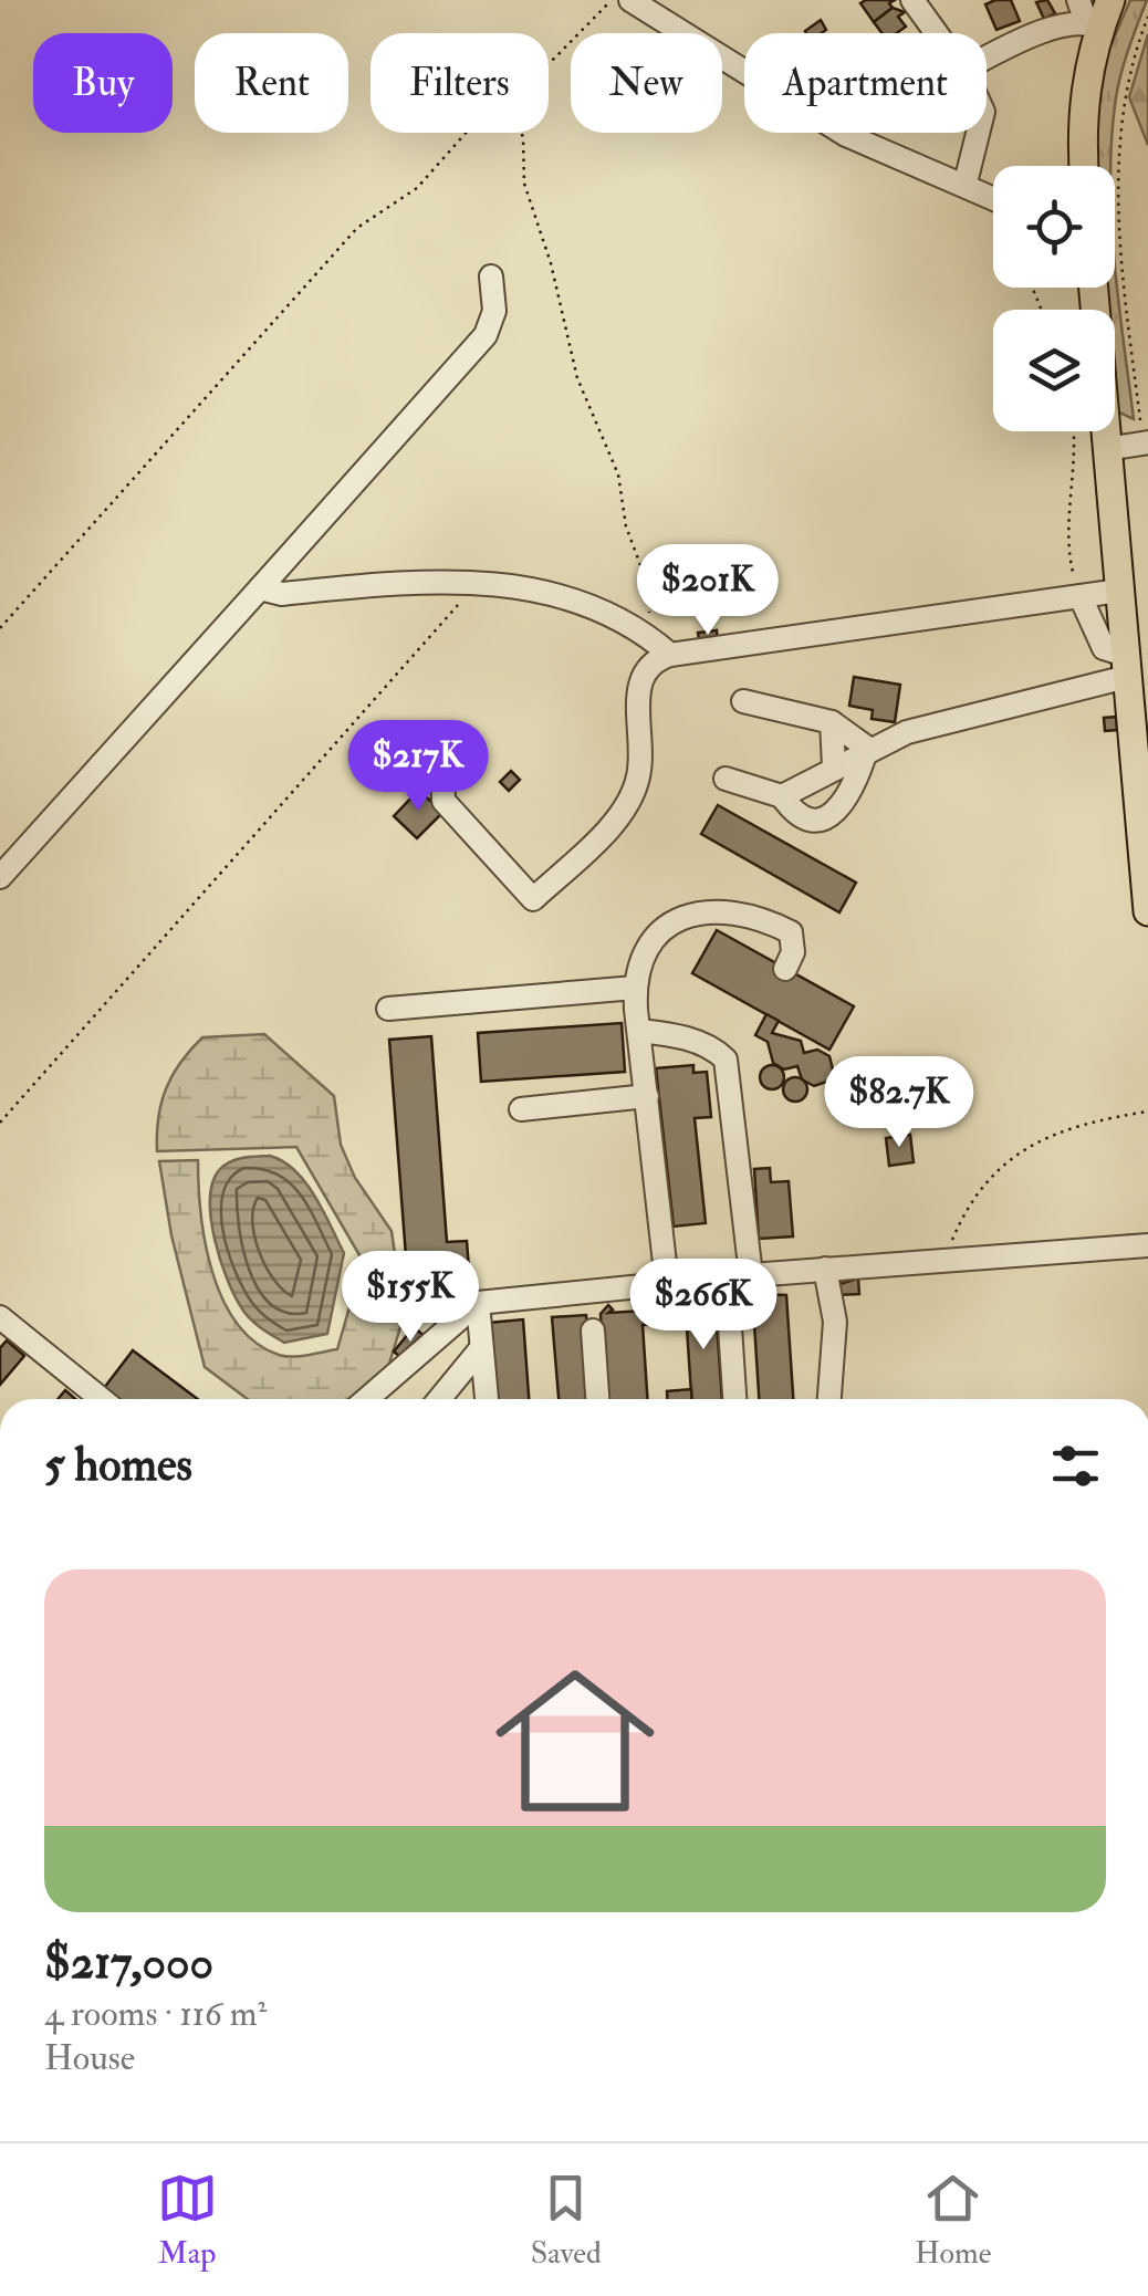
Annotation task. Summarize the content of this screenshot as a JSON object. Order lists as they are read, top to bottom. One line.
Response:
{"page":{"chip":["Buy","Rent","Filters","New","Apartment"],"price":["$201K","$217K","$82.7K","$155K","$266K"],"heading":"5 homes","list":[{"name":"$217,000","note":"4 rooms · 116 m² · House"}],"tabs":["Map","Saved","Home"]}}
